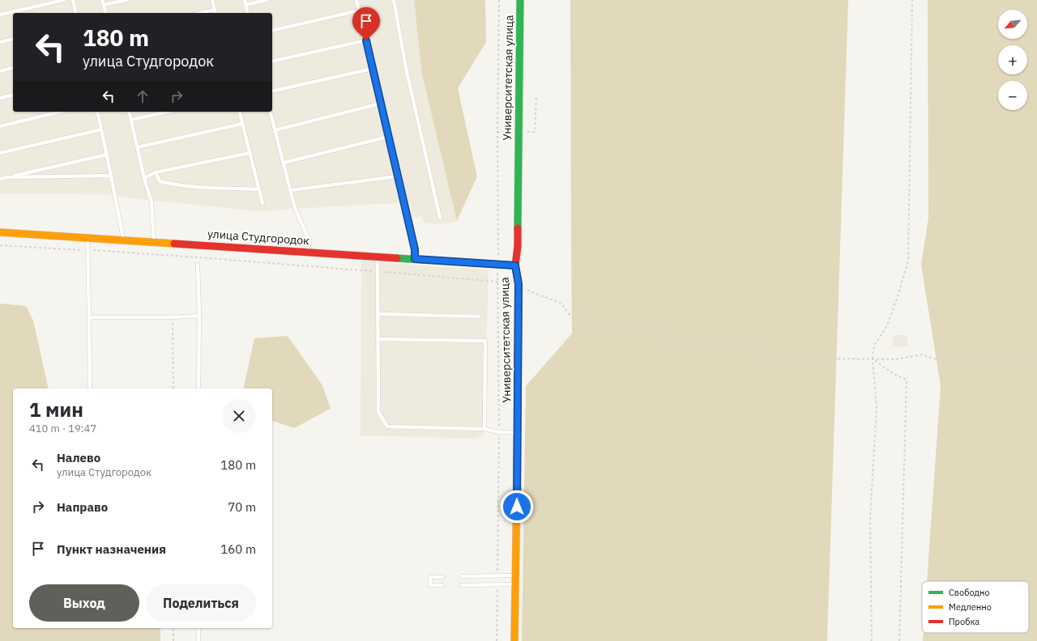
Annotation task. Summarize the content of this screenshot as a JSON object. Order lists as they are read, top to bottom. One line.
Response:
{"streets":{"street":["Университетская улица","улица Студгородок"]},"crossings":[["Университетская улица","улица Студгородок"]],"legend":["Свободно","Медленно","Пробка"],"north":"bottom left","page":{"map_buttons":["+","−"],"turn":["180 m","улица Студгородок"],"heading":["1 мин","410 m · 19:47"],"list":[{"name":"Налево","note":"улица Студгородок","value":"180 m"},{"name":"Направо","value":"70 m"},{"name":"Пункт назначения","value":"160 m"}],"buttons":["Выход","Поделиться"]}}
